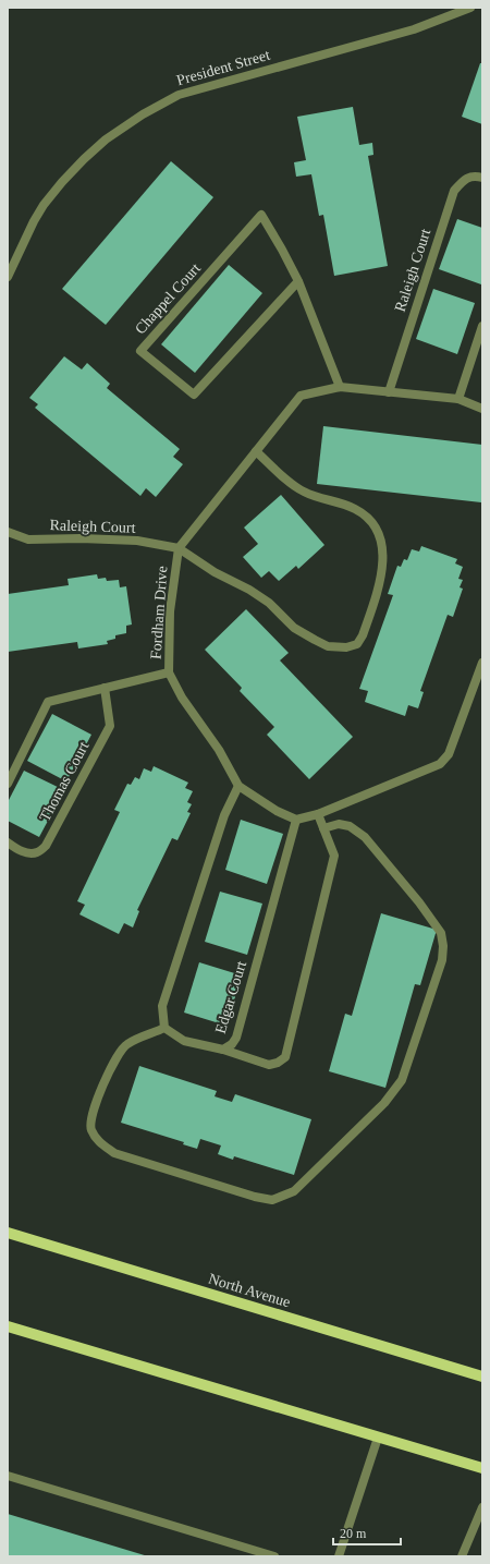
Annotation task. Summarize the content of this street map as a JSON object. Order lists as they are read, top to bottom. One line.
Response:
{"streets":{"main road":["North Avenue"],"street":["President Street","Raleigh Court","Chappel Court","Fordham Drive","Thomas Court","Edgar Court"]},"crossings":[["Raleigh Court","Fordham Drive"],["Chappel Court","Fordham Drive"],["Fordham Drive","Edgar Court"]],"scale_bar":"20 m"}
